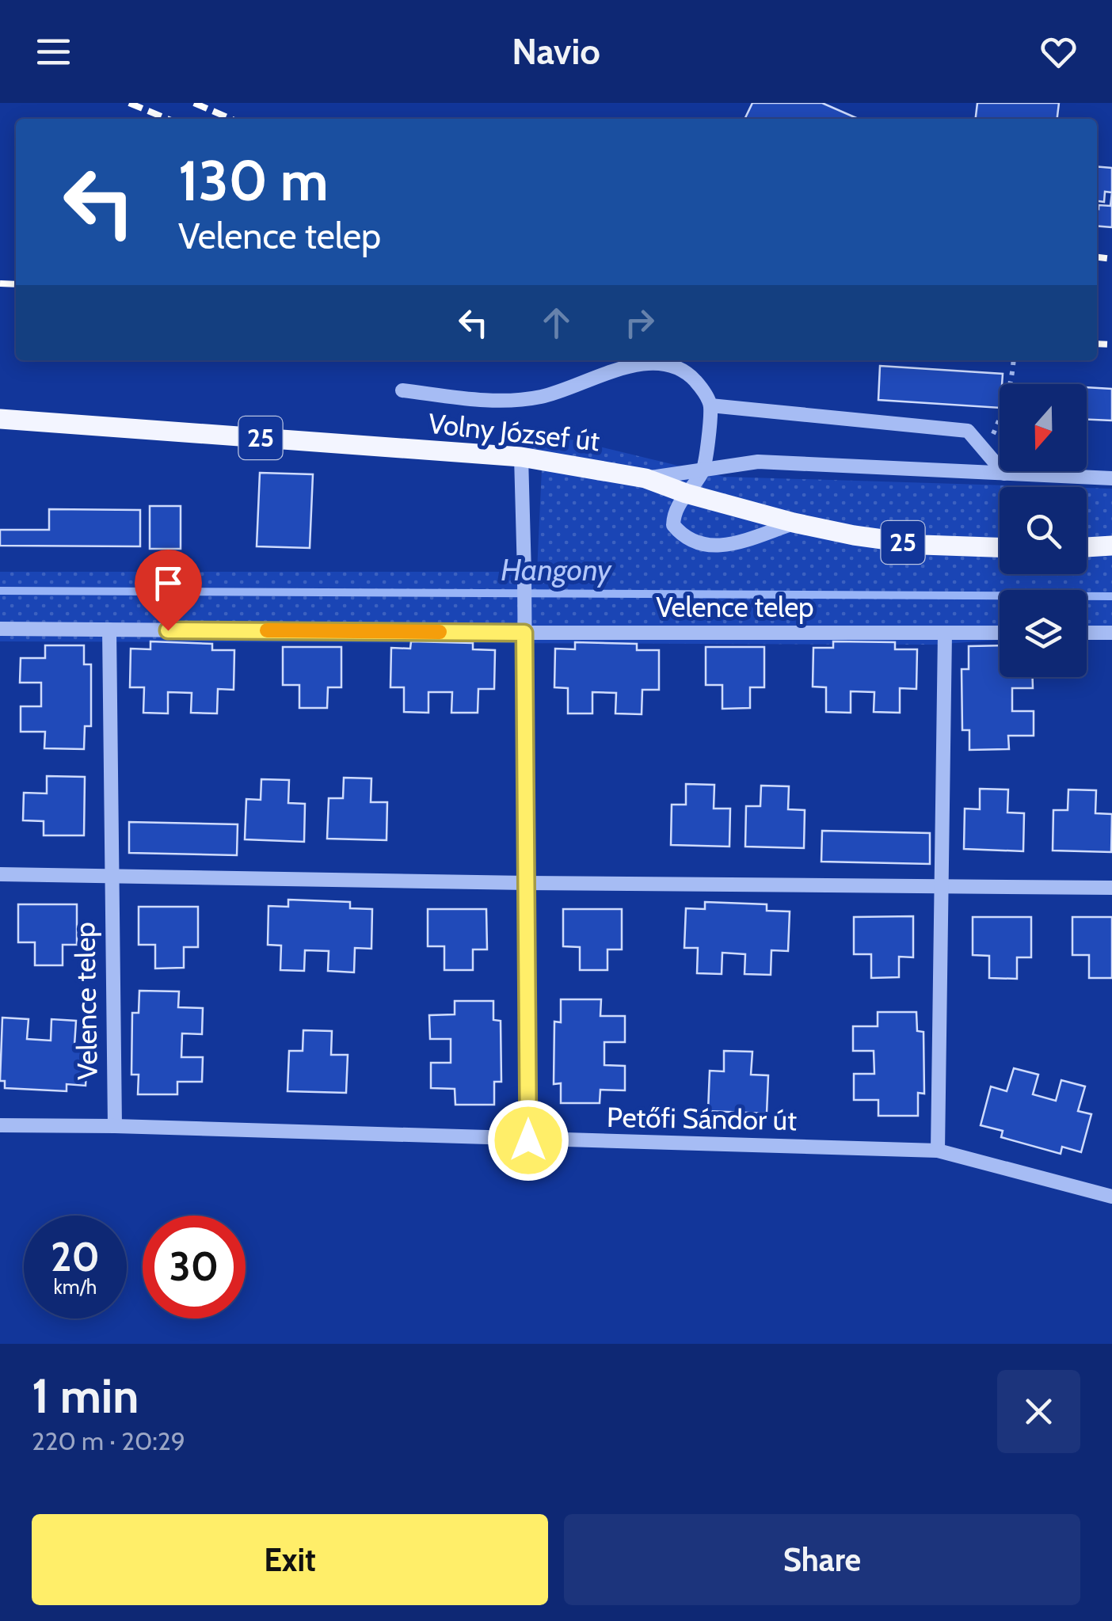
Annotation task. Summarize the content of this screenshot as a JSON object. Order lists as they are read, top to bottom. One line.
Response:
{"streets":{"main road":["Volny József út","25"],"street":["Velence telep","Petőfi Sándor út"]},"crossings":[["Velence telep","Petőfi Sándor út"]],"water":["Hangony"],"north":"bottom","page":{"header":"Navio","turn":["130 m","Velence telep"],"speed":"20 km/h","limit":"30","heading":["1 min","220 m · 20:29"],"buttons":["Exit","Share"]}}
